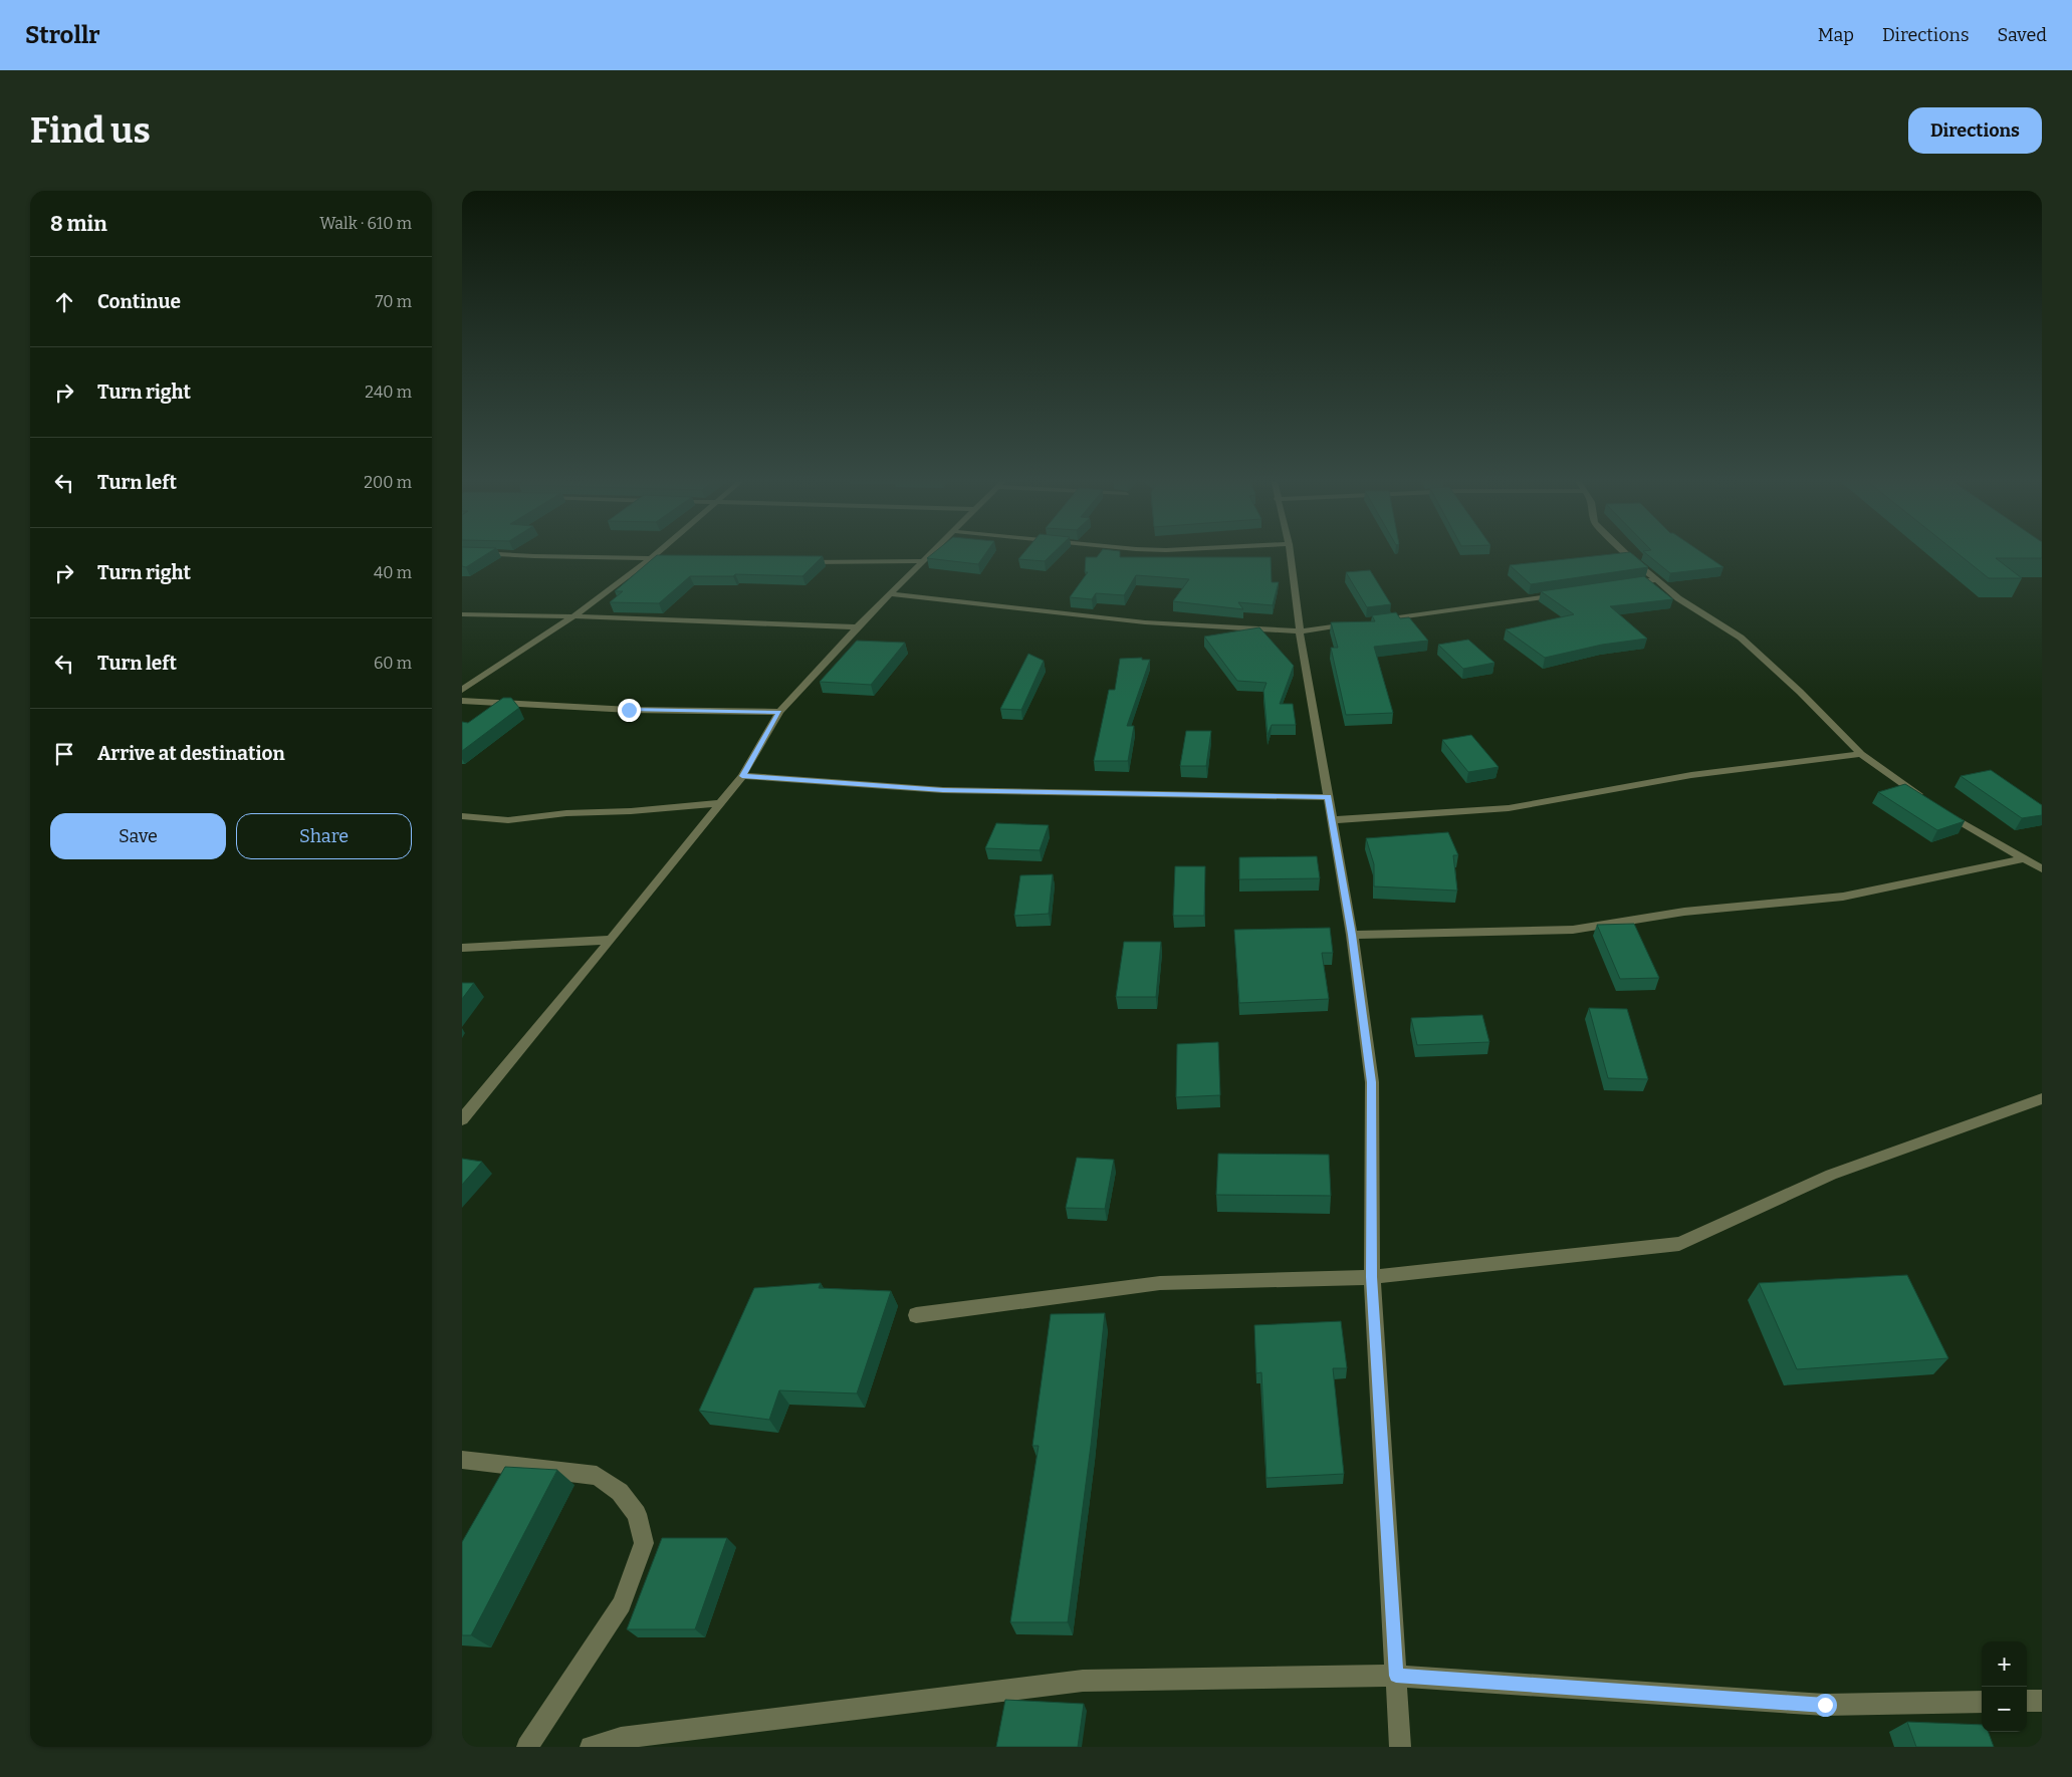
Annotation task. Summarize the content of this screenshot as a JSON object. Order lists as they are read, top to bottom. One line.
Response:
{"page":{"header":"Strollr","nav":["Map","Directions","Saved"],"buttons":["Directions",["Save","Share"]],"title":"Find us","heading":["8 min","Walk · 610 m"],"list":[["Continue","70 m"],["Turn right","240 m"],["Turn left","200 m"],["Turn right","40 m"],["Turn left","60 m"],"Arrive at destination"],"map_buttons":["+","−"]}}
